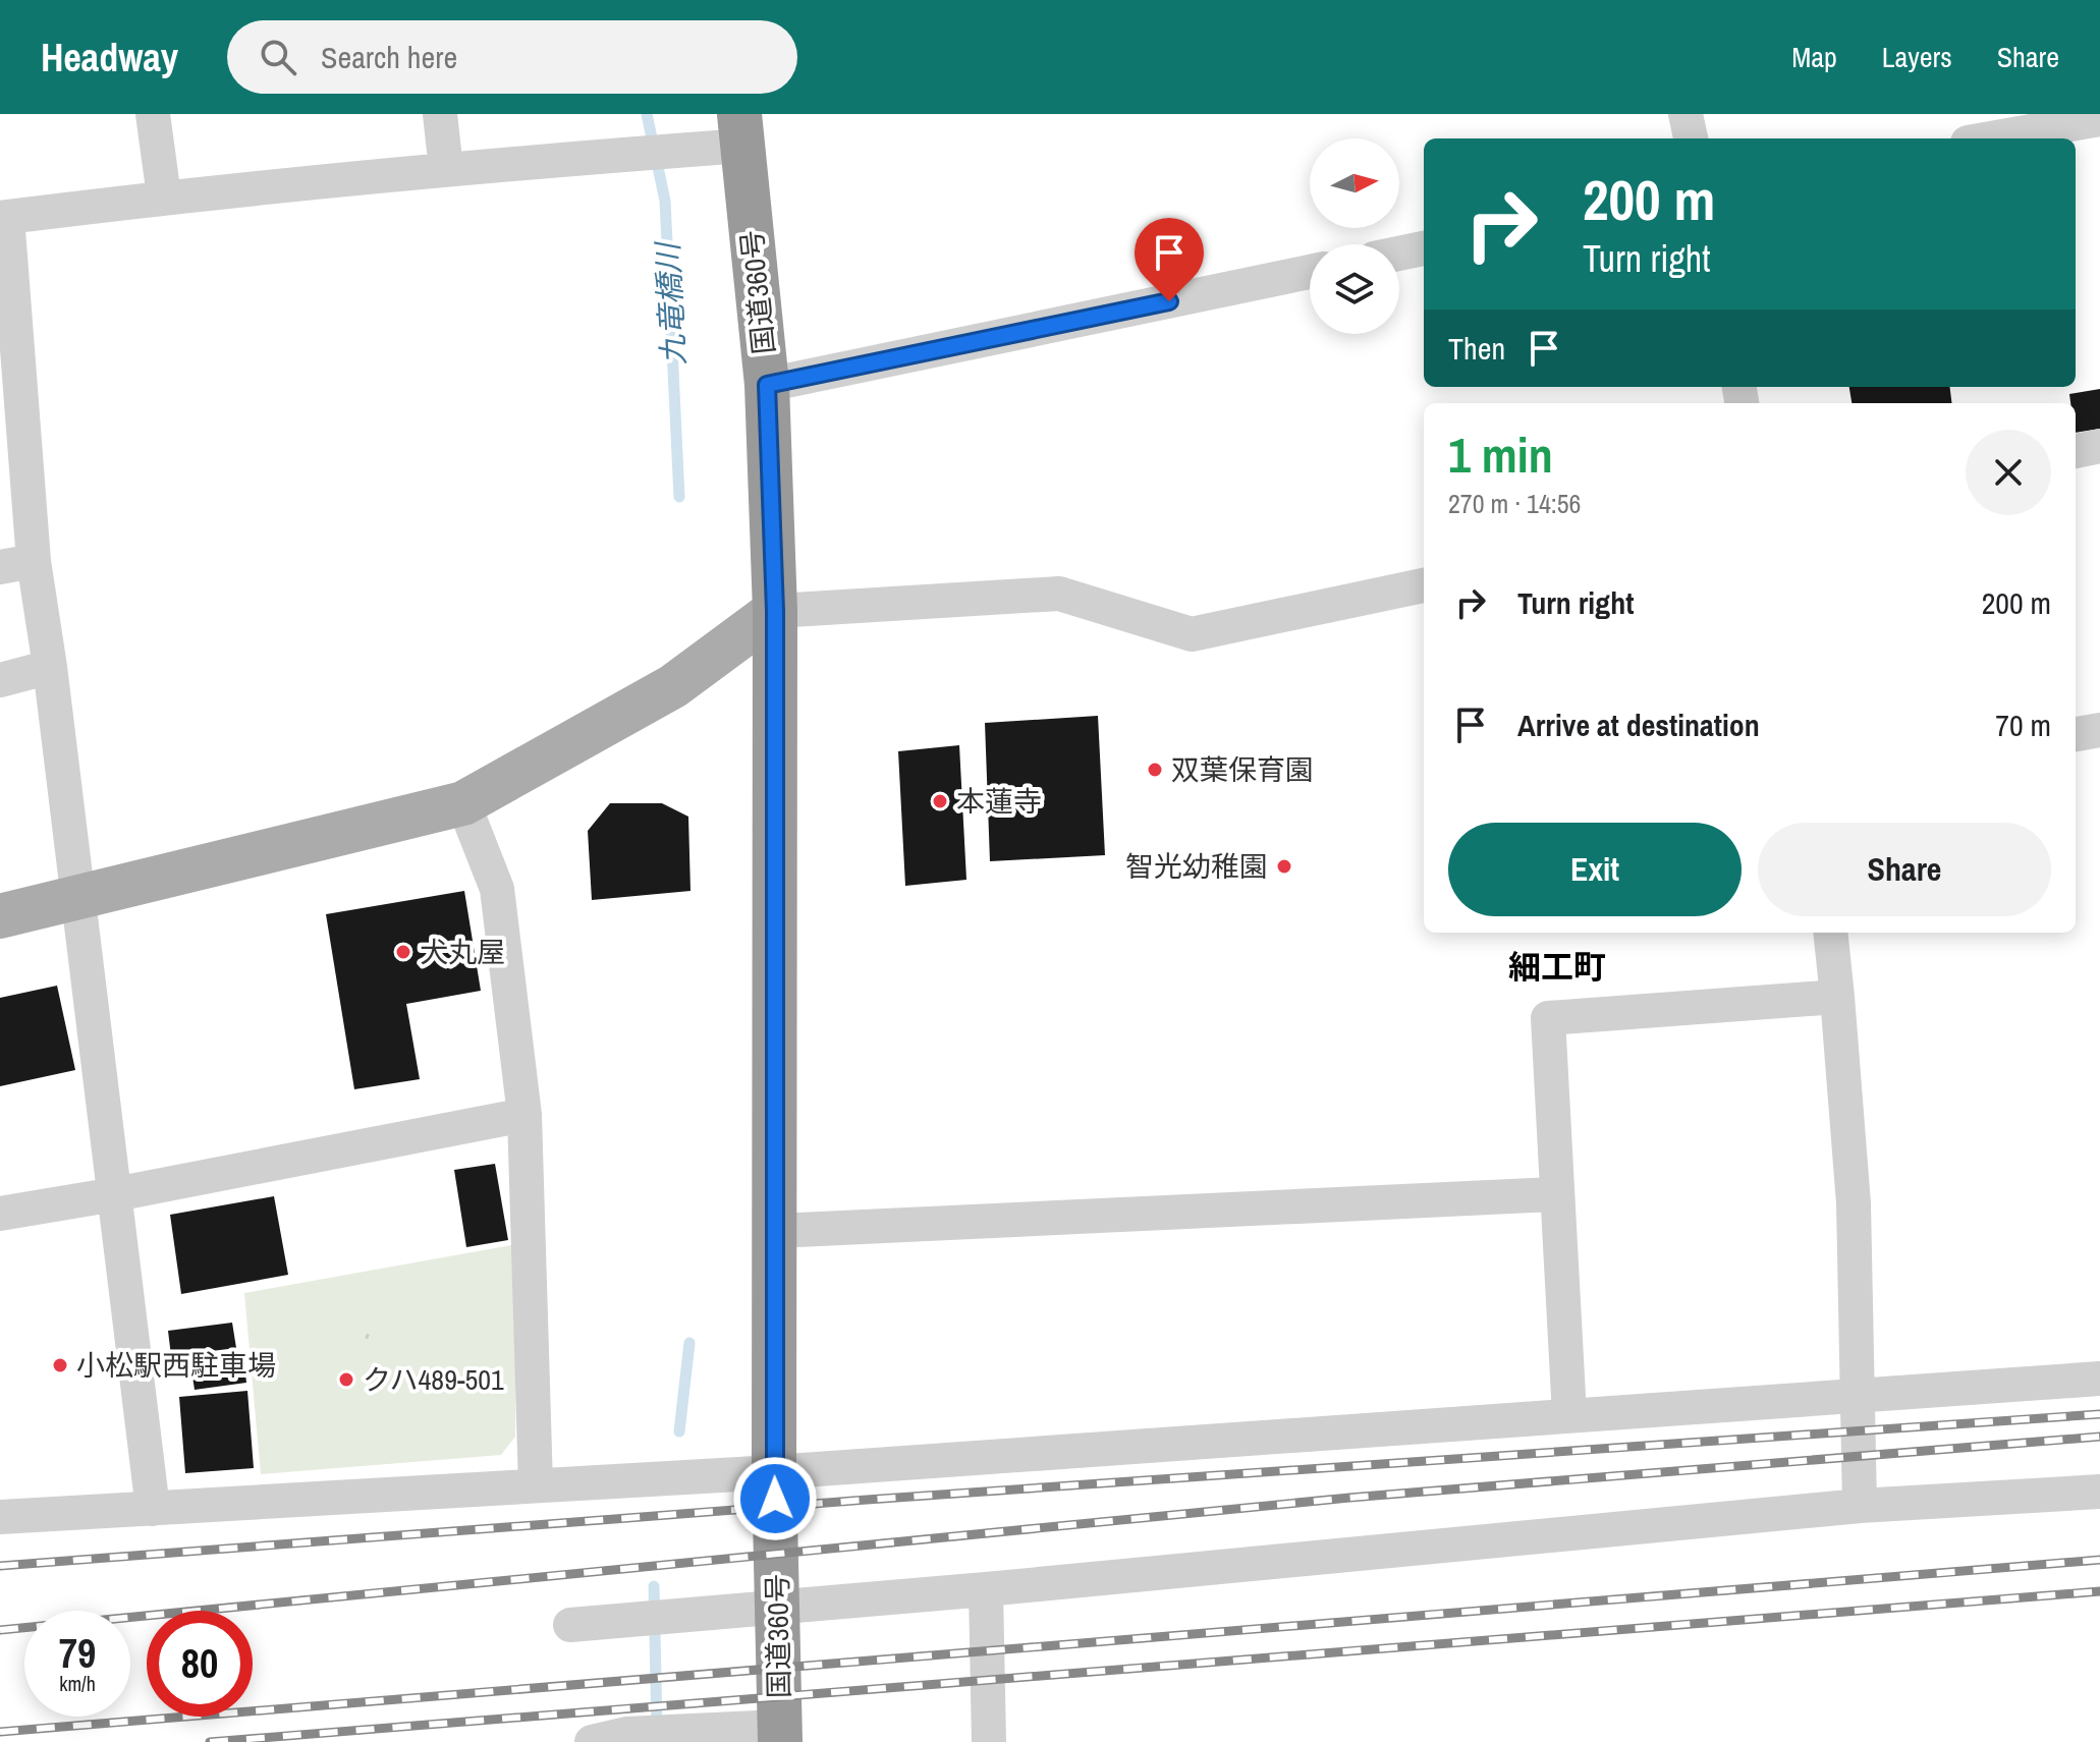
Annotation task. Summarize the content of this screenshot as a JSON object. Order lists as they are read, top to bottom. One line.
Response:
{"streets":{"highway":["国道360号"]},"districts":["細工町"],"water":["九竜橋川"],"places":["双葉保育園","本蓮寺","智光幼稚園","犬丸屋","小松駅西駐車場","クハ489-501"],"north":"right","page":{"header":"Headway","search":"Search here","nav":["Map","Layers","Share"],"turn":["200 m","Turn right"],"then":"Then","heading":["1 min","270 m · 14:56"],"list":[{"name":"Turn right","value":"200 m"},{"name":"Arrive at destination","value":"70 m"}],"buttons":["Exit","Share"],"speed":"79 km/h","limit":"80"}}
